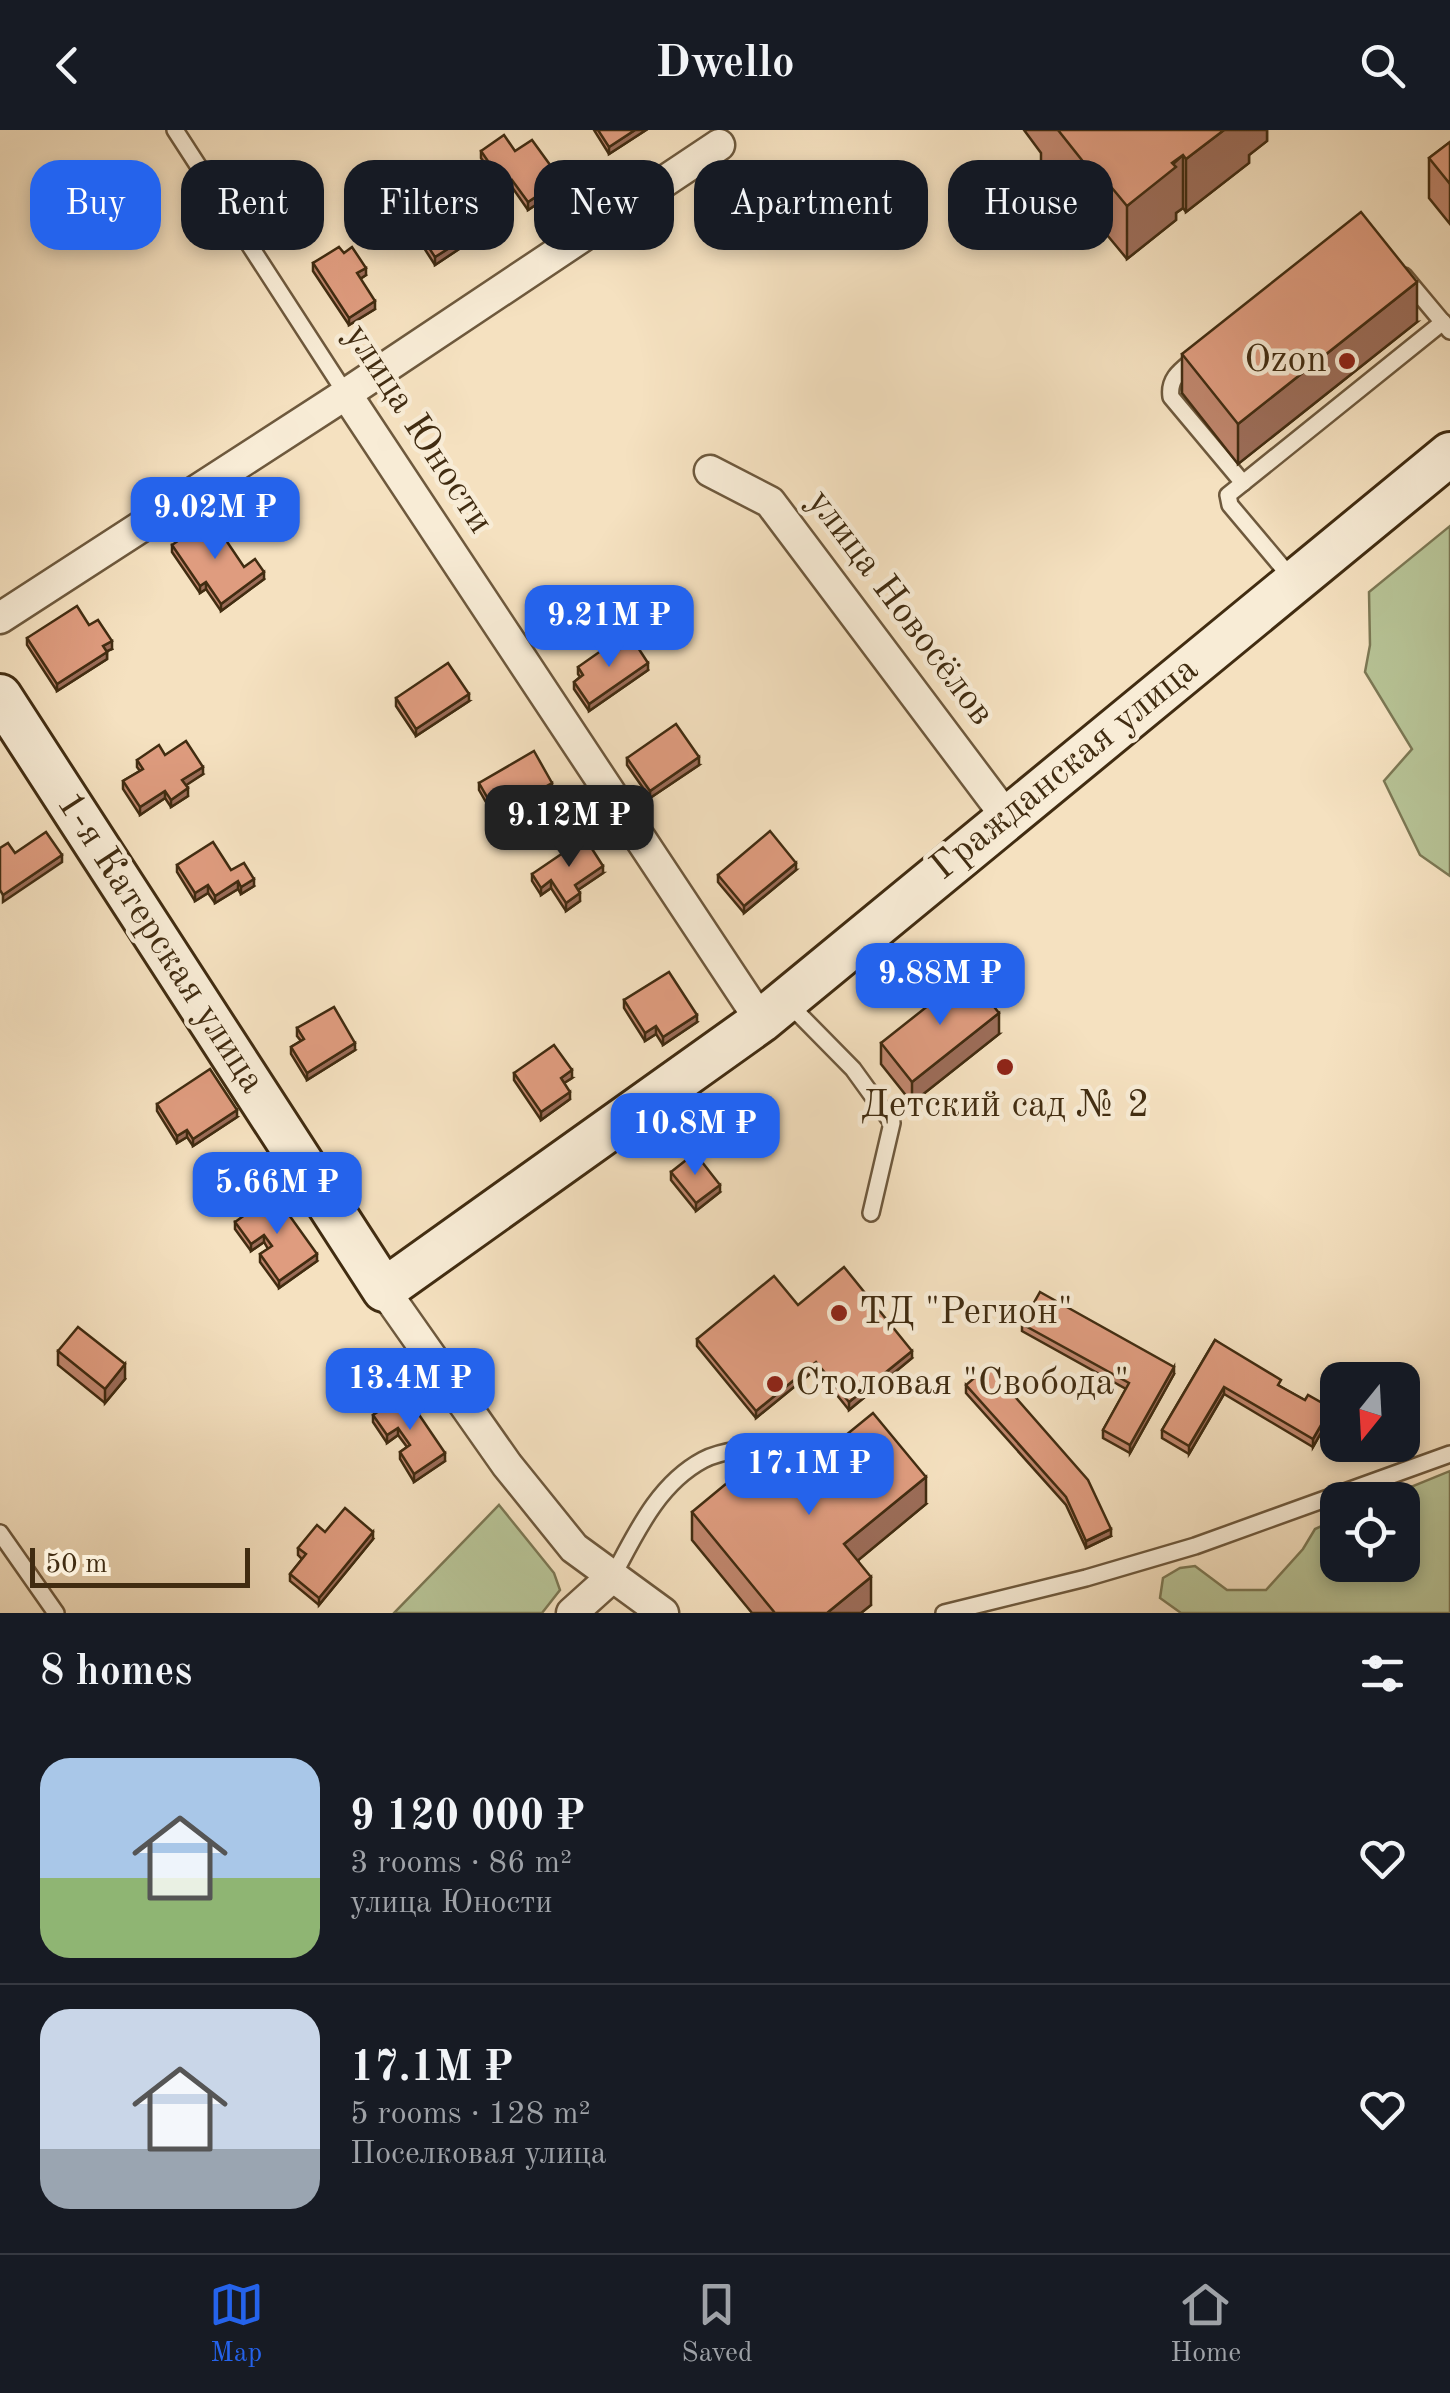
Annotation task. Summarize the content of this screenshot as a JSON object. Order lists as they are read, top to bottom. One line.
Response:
{"streets":{"street":["улица Юности","улица Новосёлов","Гражданская улица","1-я Катерская улица"]},"crossings":[["улица Юности","Гражданская улица"],["улица Новосёлов","Гражданская улица"],["Гражданская улица","1-я Катерская улица"]],"places":["Ozon","Детский сад № 2","ТД \"Регион\"","Столовая \"Свобода\""],"scale_bar":"50 m","north":"bottom","page":{"header":"Dwello","chip":["Buy","Rent","Filters","New","Apartment","House"],"price":["9.02M ₽","9.21M ₽","9.12M ₽","9.88M ₽","10.8M ₽","5.66M ₽","13.4M ₽","17.1M ₽"],"scale":"50 m","heading":"8 homes","list":[{"name":"9 120 000 ₽","note":"3 rooms · 86 m² · улица Юности"},{"name":"17.1M ₽","note":"5 rooms · 128 m² · Поселковая улица"}],"tabs":["Map","Saved","Home"]}}
